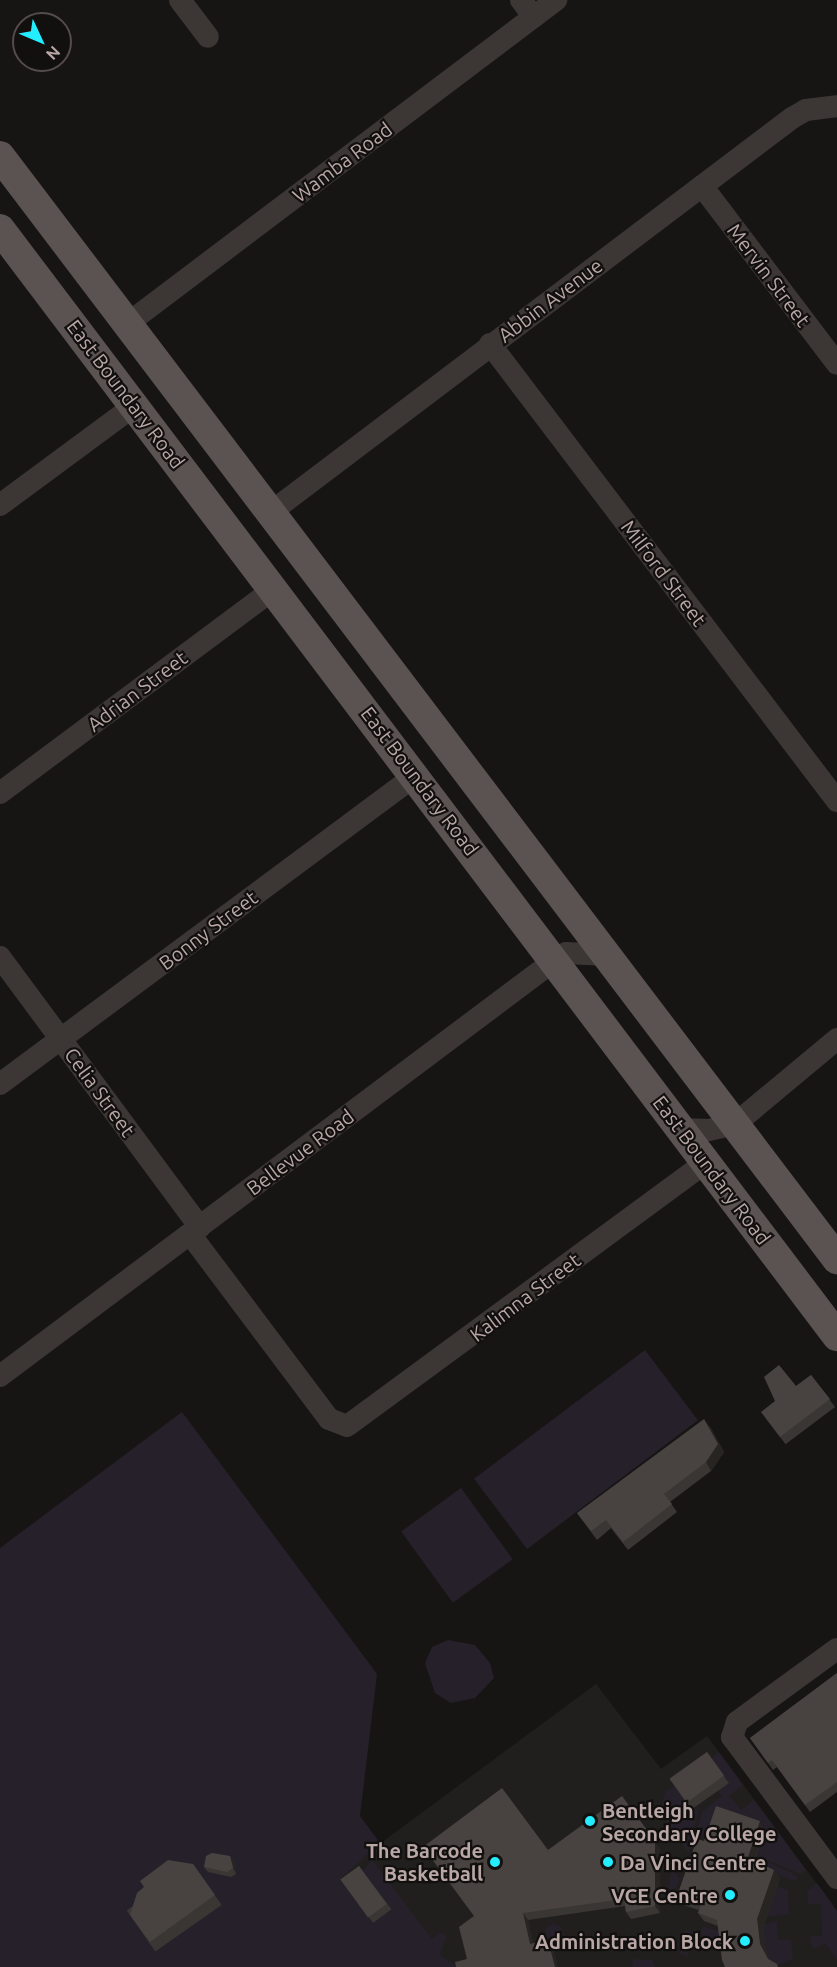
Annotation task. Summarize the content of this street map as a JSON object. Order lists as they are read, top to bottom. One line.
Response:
{"streets":{"main road":["East Boundary Road"],"street":["Wamba Road","Mervin Street","Abbin Avenue","Milford Street","Adrian Street","Bonny Street","Celia Street","Bellevue Road","Kalimna Street"]},"crossings":[["Mervin Street","Abbin Avenue"],["Abbin Avenue","Milford Street"],["East Boundary Road","Adrian Street"],["East Boundary Road","Bonny Street"],["East Boundary Road","Bellevue Road"],["East Boundary Road","Kalimna Street"],["Bonny Street","Celia Street"],["Celia Street","Bellevue Road"],["Celia Street","Kalimna Street"]],"places":["Bentleigh Secondary College","The Barcode Basketball","Da Vinci Centre","VCE Centre","Administration Block"],"north":"bottom right"}
